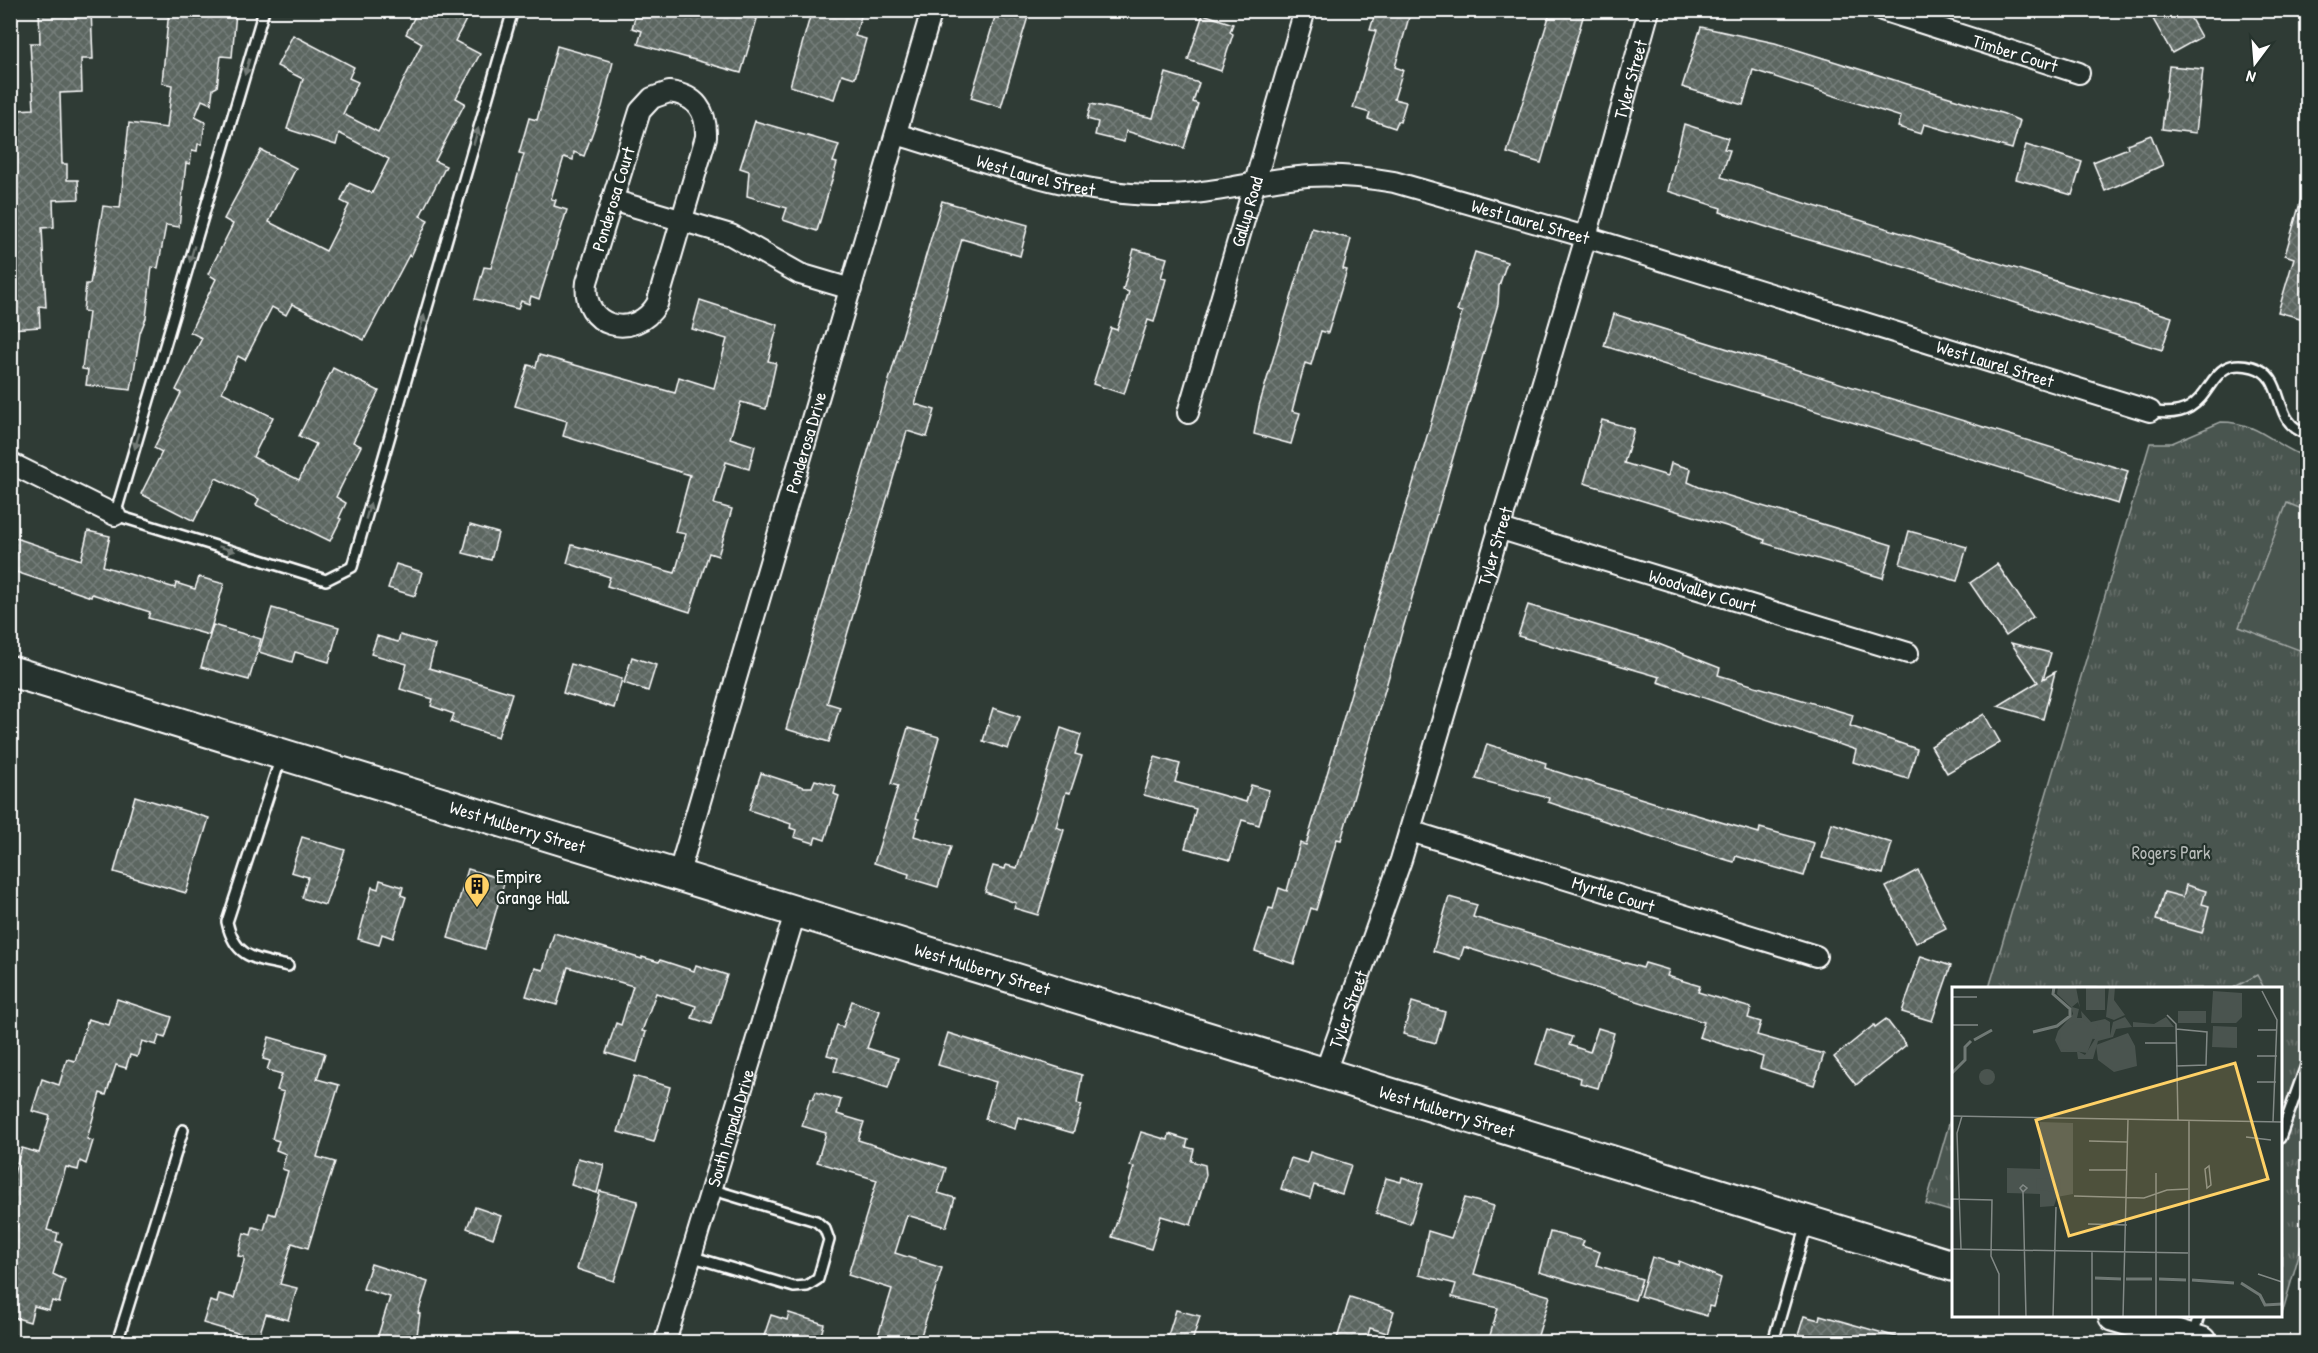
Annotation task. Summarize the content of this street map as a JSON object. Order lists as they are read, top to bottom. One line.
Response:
{"streets":{"main road":["West Mulberry Street"],"street":["Timber Court","Tyler Street","West Laurel Street","Ponderosa Court","Gallup Road","Ponderosa Drive","Woodvalley Court","Myrtle Court","South Impala Drive"]},"crossings":[["Tyler Street","West Laurel Street"],["Tyler Street","Woodvalley Court"],["Tyler Street","West Mulberry Street"],["Tyler Street","Myrtle Court"],["West Laurel Street","Gallup Road"],["West Laurel Street","Ponderosa Drive"],["Ponderosa Drive","West Mulberry Street"],["West Mulberry Street","South Impala Drive"]],"parks":["Rogers Park"],"places":{"building":["Empire Grange Hall"]},"north":"bottom"}
